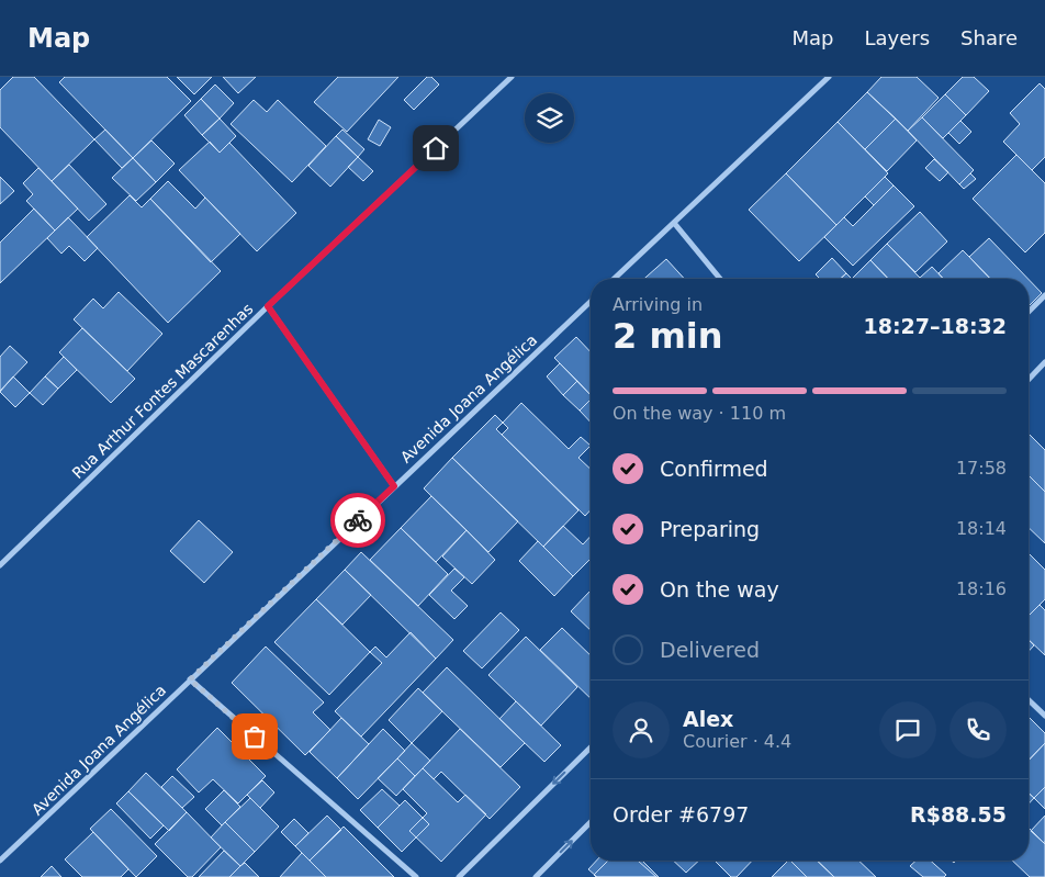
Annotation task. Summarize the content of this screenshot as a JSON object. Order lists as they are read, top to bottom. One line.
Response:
{"streets":{"street":["Rua Arthur Fontes Mascarenhas","Avenida Joana Angélica"]},"page":{"header":"Map","nav":["Map","Layers","Share"],"heading":["2 min","Arriving in","18:27–18:32"],"panel":["Alex","Courier · 4.4","Order #6797","R$88.55"],"bar":"On the way · 110 m","list":[["Confirmed","17:58"],["Preparing","18:14"],["On the way","18:16"],"Delivered"]}}
